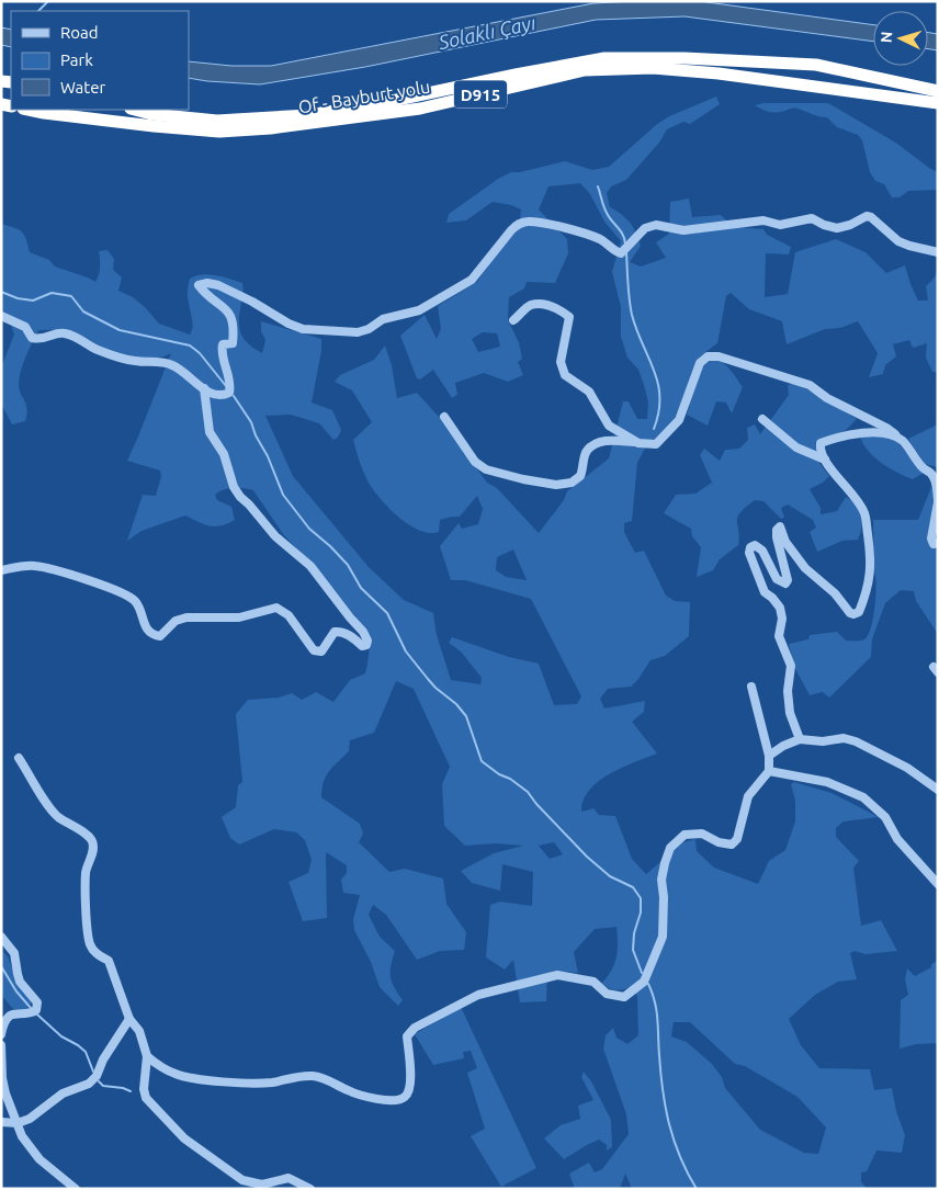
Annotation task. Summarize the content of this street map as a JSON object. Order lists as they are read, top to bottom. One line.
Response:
{"streets":{"highway":["D915","Of - Bayburt yolu"]},"water":["Solaklı Çayı"],"legend":["Road","Park","Water"],"north":"left"}
